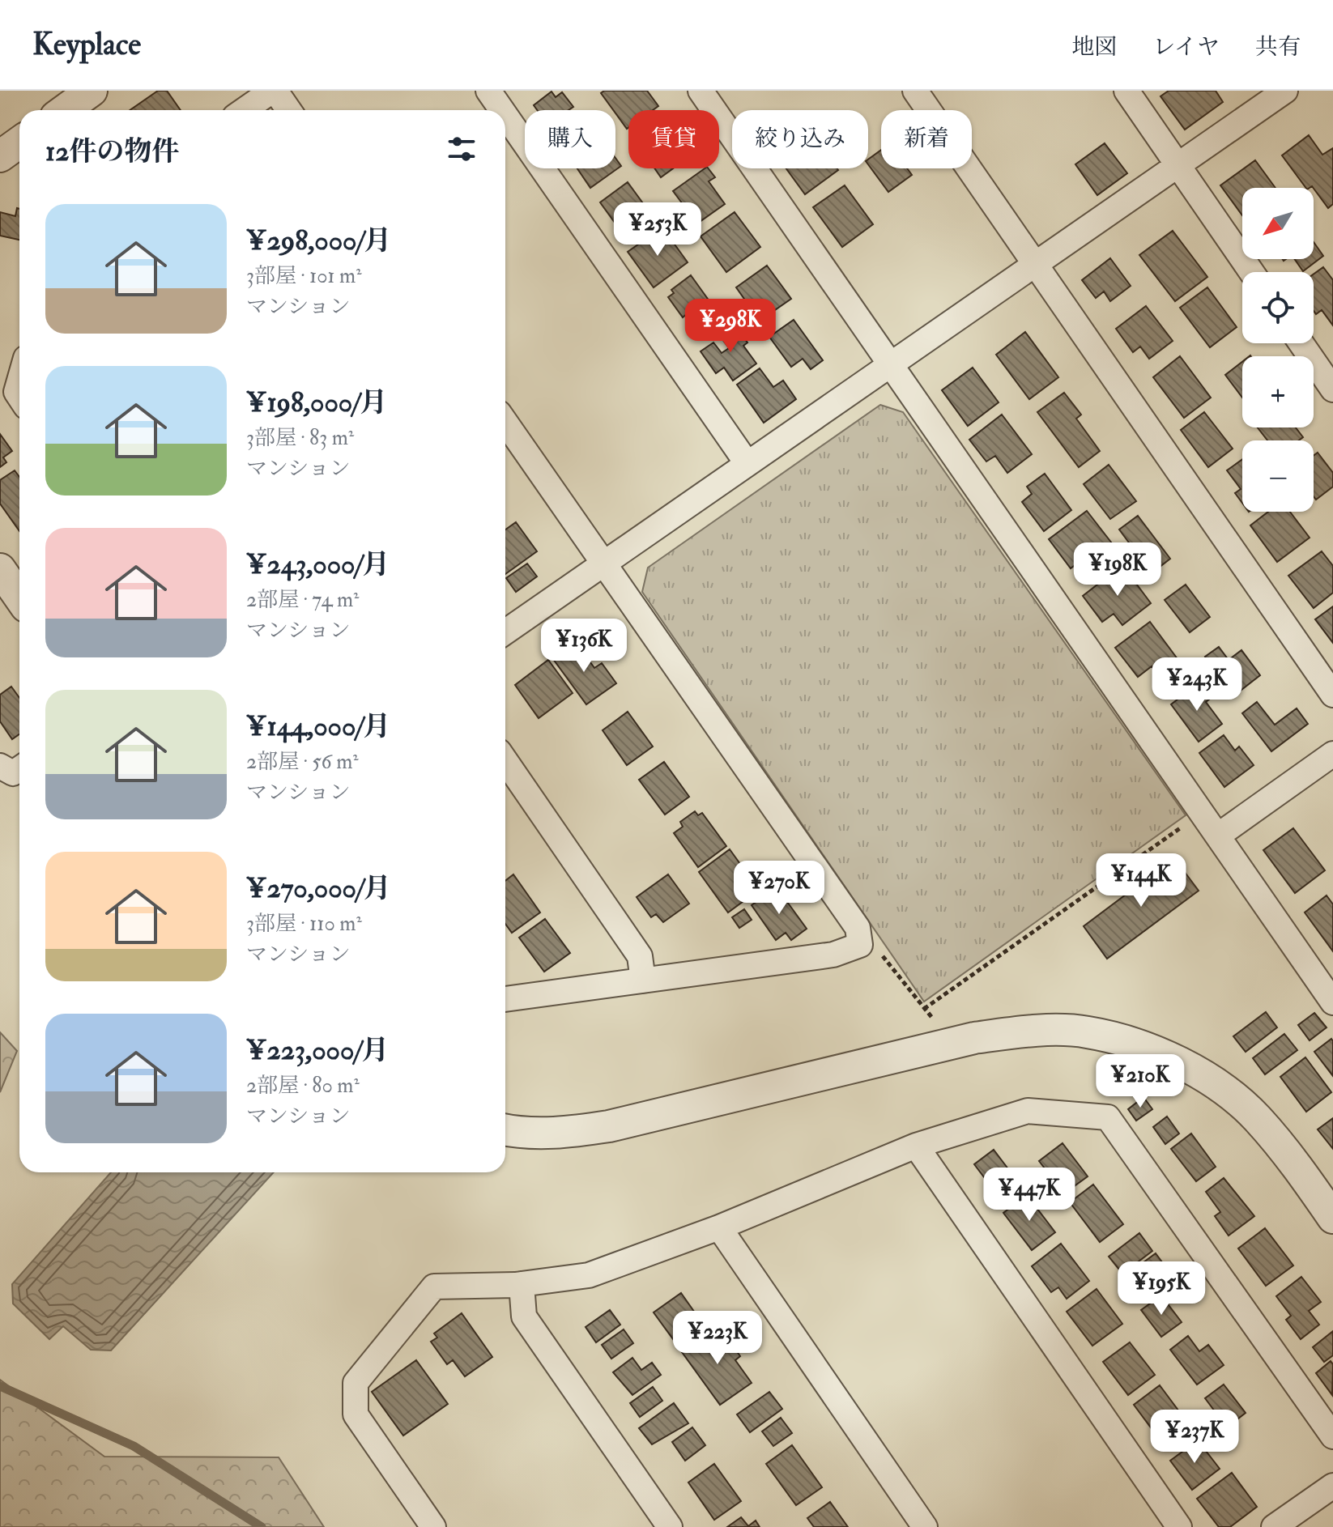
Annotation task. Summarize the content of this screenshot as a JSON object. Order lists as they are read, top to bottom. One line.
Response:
{"north":"bottom left","page":{"header":"Keyplace","nav":["地図","レイヤ","共有"],"chip":["購入","賃貸","絞り込み","新着"],"heading":"12件の物件","map_buttons":["+","−"],"list":[{"name":"¥298,000/月","note":"3部屋 · 101 m² · マンション"},{"name":"¥198,000/月","note":"3部屋 · 83 m² · マンション"},{"name":"¥243,000/月","note":"2部屋 · 74 m² · マンション"},{"name":"¥144,000/月","note":"2部屋 · 56 m² · マンション"},{"name":"¥270,000/月","note":"3部屋 · 110 m² · マンション"},{"name":"¥223,000/月","note":"2部屋 · 80 m² · マンション"}],"price":["¥253K","¥298K","¥198K","¥136K","¥243K","¥144K","¥270K","¥210K","¥447K","¥195K","¥223K","¥237K"]}}
